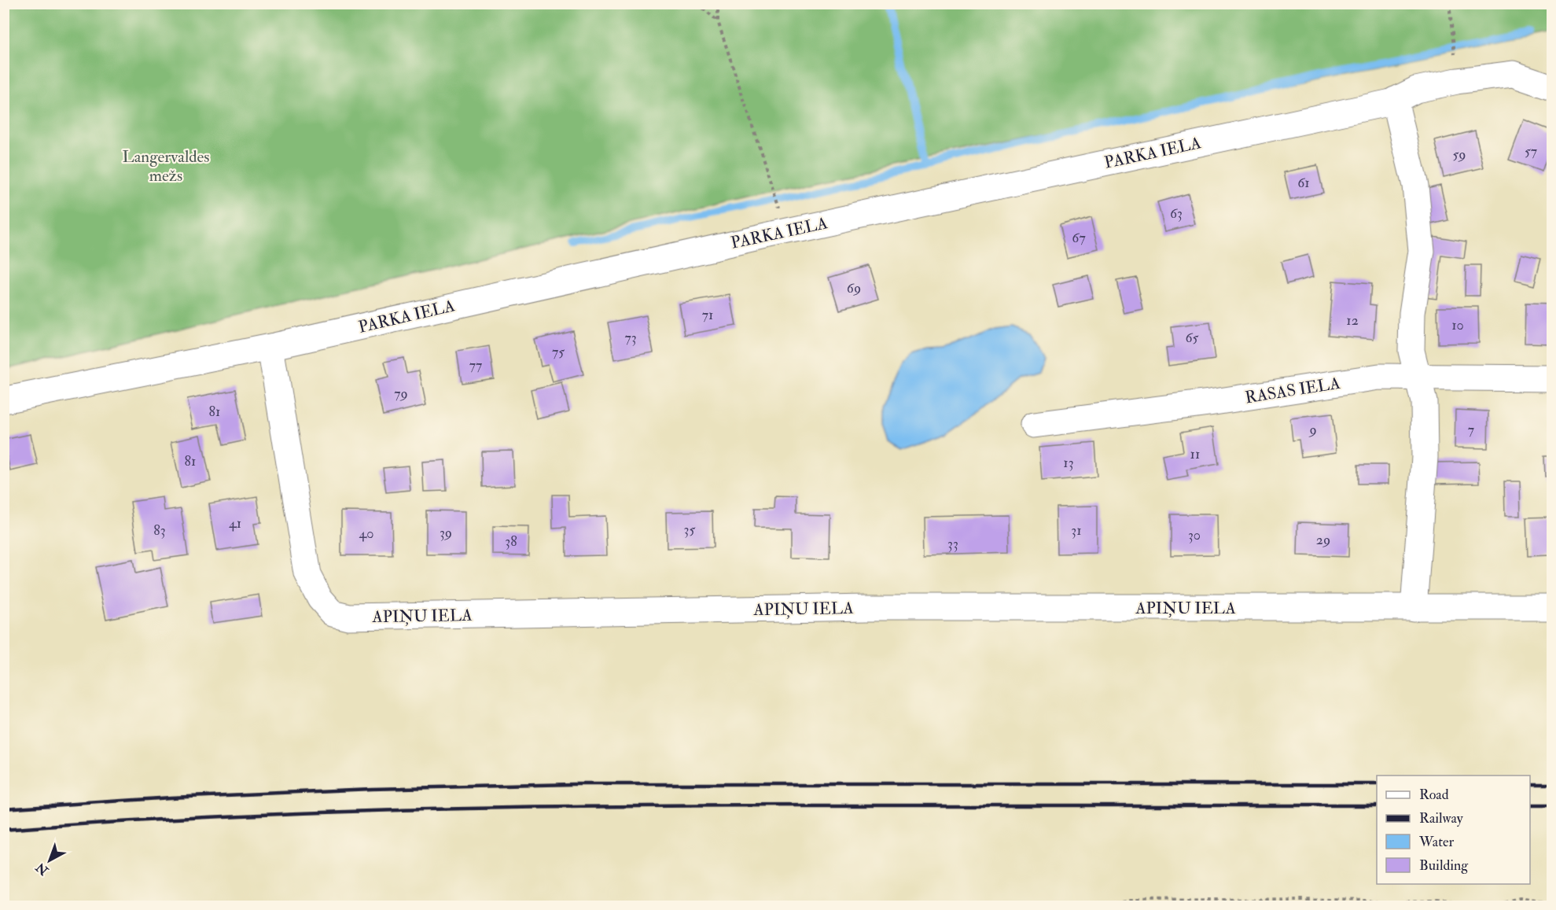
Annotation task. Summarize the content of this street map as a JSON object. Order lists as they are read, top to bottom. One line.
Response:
{"streets":{"street":["PARKA IELA","RASAS IELA","APIŅU IELA"]},"crossings":[["PARKA IELA","APIŅU IELA"]],"parks":["Langervaldes mežs"],"house_numbers":["57","59","61","63","67","69","71","12","10","73","65","75","77","79","81","9","7","11","81","13","41","35","83","31","39","40","30","29","38","33"],"legend":["Road","Railway","Water","Building"],"north":"bottom left"}
